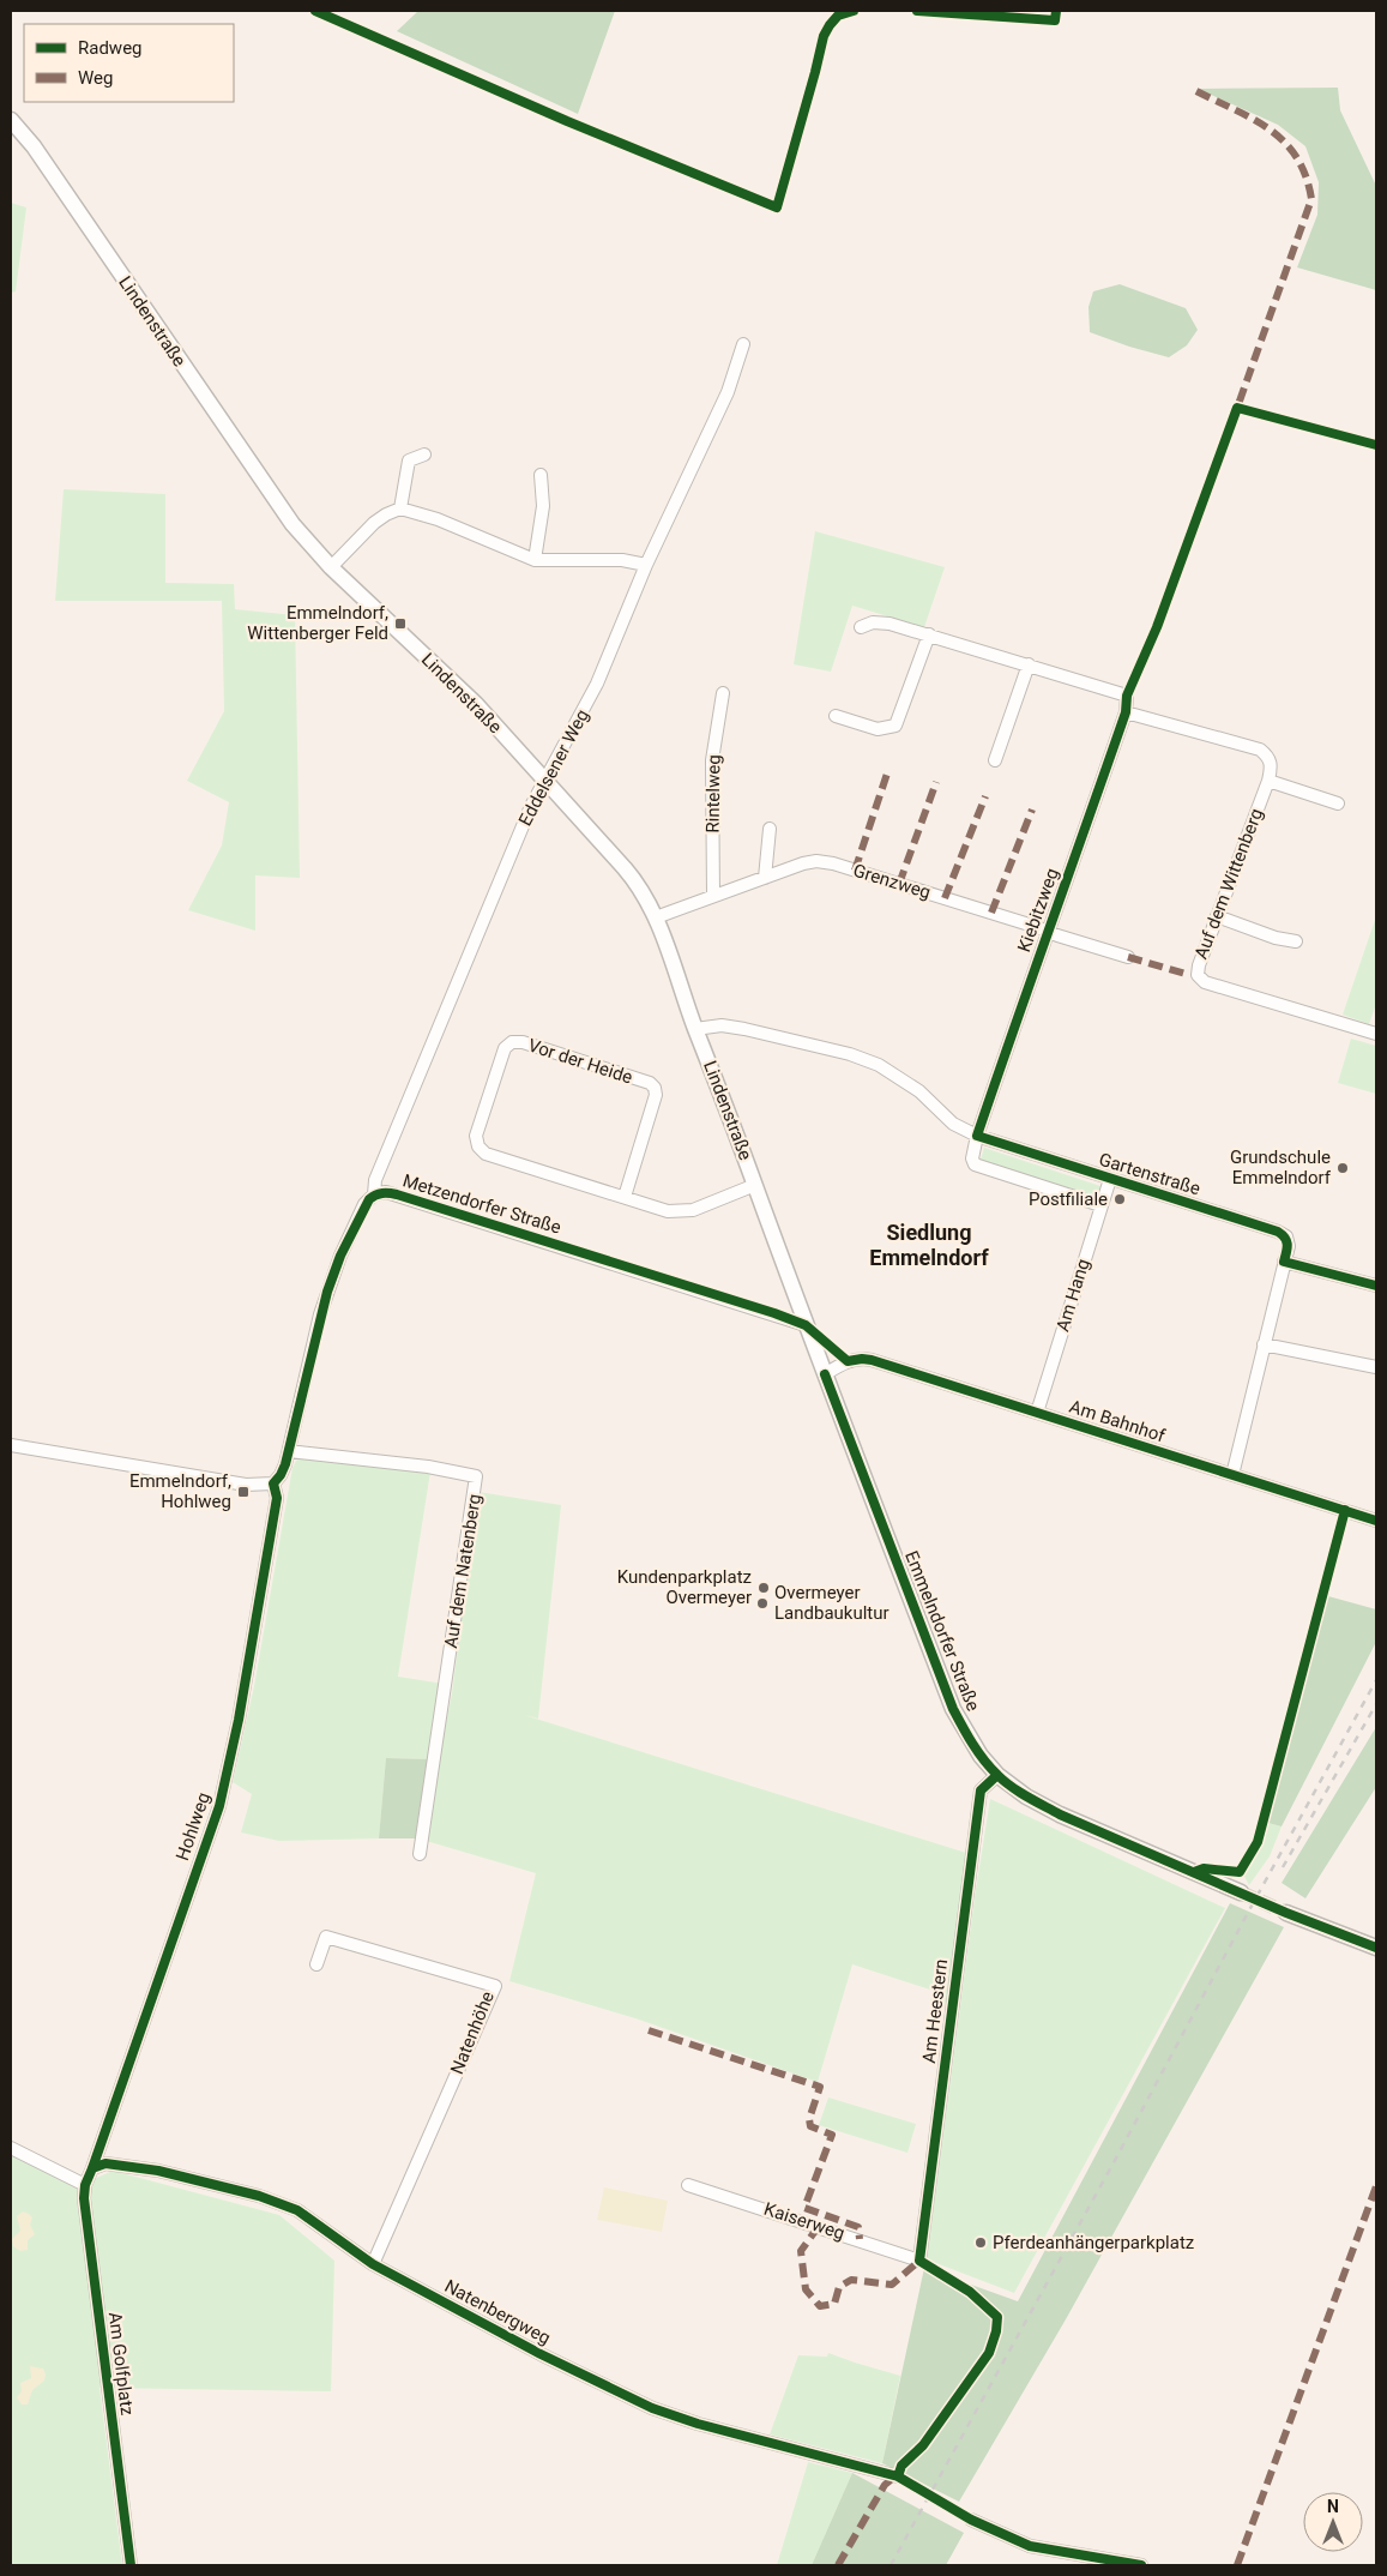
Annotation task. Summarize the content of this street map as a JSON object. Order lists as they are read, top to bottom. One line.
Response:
{"streets":{"street":["Lindenstraße","Eddelsener Weg","Rintelweg","Grenzweg","Auf dem Wittenberg","Kiebitzweg","Vor der Heide","Gartenstraße","Metzendorfer Straße","Am Hang","Am Bahnhof","Auf dem Natenberg","Emmelndorfer Straße","Hohlweg","Am Heestern","Natenhöhe","Kaiserweg","Natenbergweg","Am Golfplatz"]},"crossings":[["Lindenstraße","Eddelsener Weg"],["Lindenstraße","Grenzweg"],["Lindenstraße","Vor der Heide"],["Lindenstraße","Gartenstraße"],["Lindenstraße","Metzendorfer Straße"],["Lindenstraße","Emmelndorfer Straße"],["Eddelsener Weg","Metzendorfer Straße"],["Rintelweg","Grenzweg"],["Grenzweg","Kiebitzweg"],["Auf dem Wittenberg","Kiebitzweg"],["Kiebitzweg","Gartenstraße"],["Gartenstraße","Am Hang"],["Gartenstraße","Am Bahnhof"],["Metzendorfer Straße","Auf dem Natenberg"],["Metzendorfer Straße","Emmelndorfer Straße"],["Metzendorfer Straße","Hohlweg"],["Am Hang","Am Bahnhof"],["Am Bahnhof","Emmelndorfer Straße"],["Emmelndorfer Straße","Am Heestern"],["Hohlweg","Natenbergweg"],["Hohlweg","Am Golfplatz"],["Am Heestern","Kaiserweg"],["Natenhöhe","Natenbergweg"],["Natenbergweg","Am Golfplatz"]],"districts":["Siedlung Emmelndorf"],"places":{"transit":["Emmelndorf, Wittenberger Feld","Emmelndorf, Hohlweg"],"other":["Grundschule Emmelndorf","Postfiliale","Kundenparkplatz Overmeyer","Overmeyer Landbaukultur","Pferdeanhängerparkplatz"]},"legend":["Radweg","Weg"],"north":"top"}
